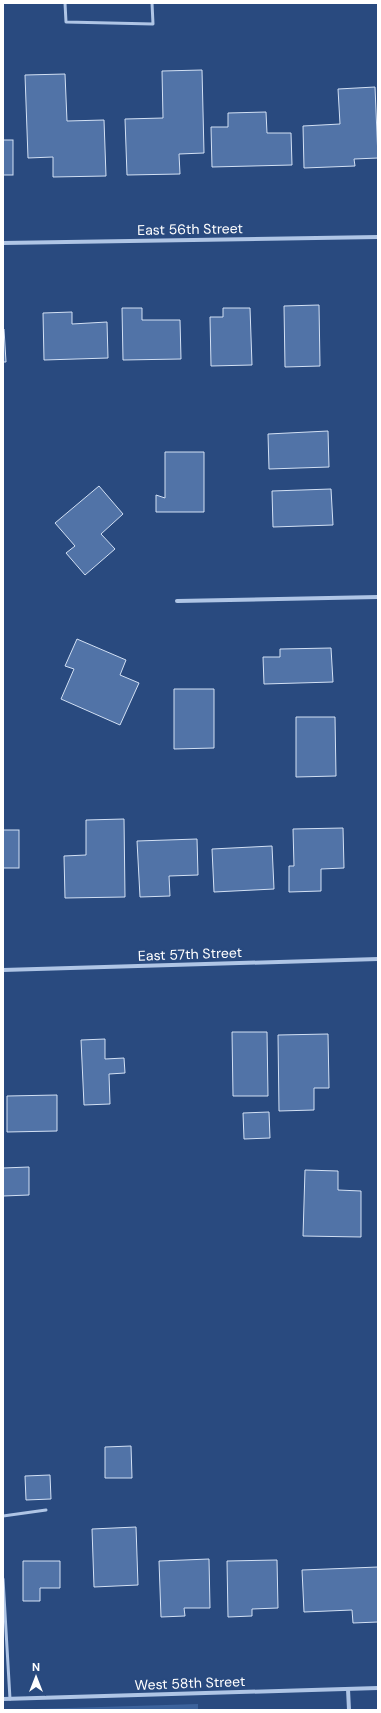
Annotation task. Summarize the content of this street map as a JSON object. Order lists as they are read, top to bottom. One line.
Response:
{"streets":{"street":["East 56th Street","East 57th Street","West 58th Street"]},"north":"top"}
